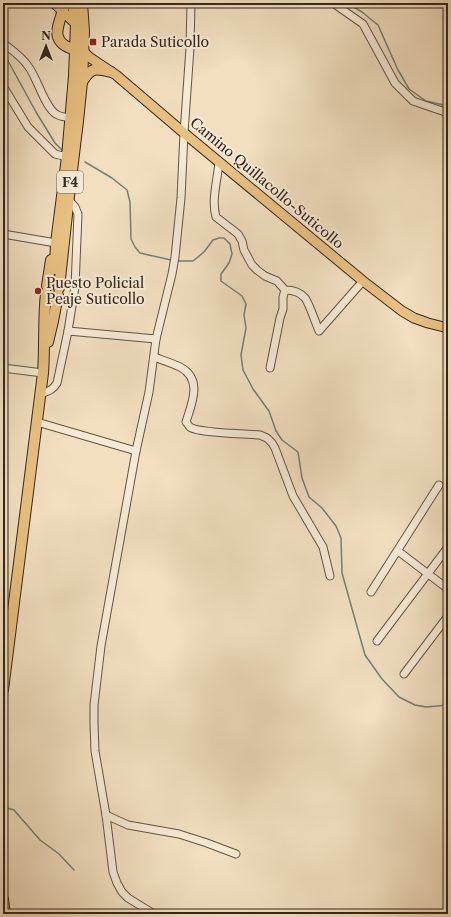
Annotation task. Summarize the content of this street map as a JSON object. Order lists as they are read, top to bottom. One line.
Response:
{"streets":{"highway":["F4"],"main road":["Camino Quillacollo-Suticollo"]},"crossings":[["F4","Camino Quillacollo-Suticollo"]],"places":{"transit":["Parada Suticollo"],"other":["Puesto Policial Peaje Suticollo"]},"north":"top"}
